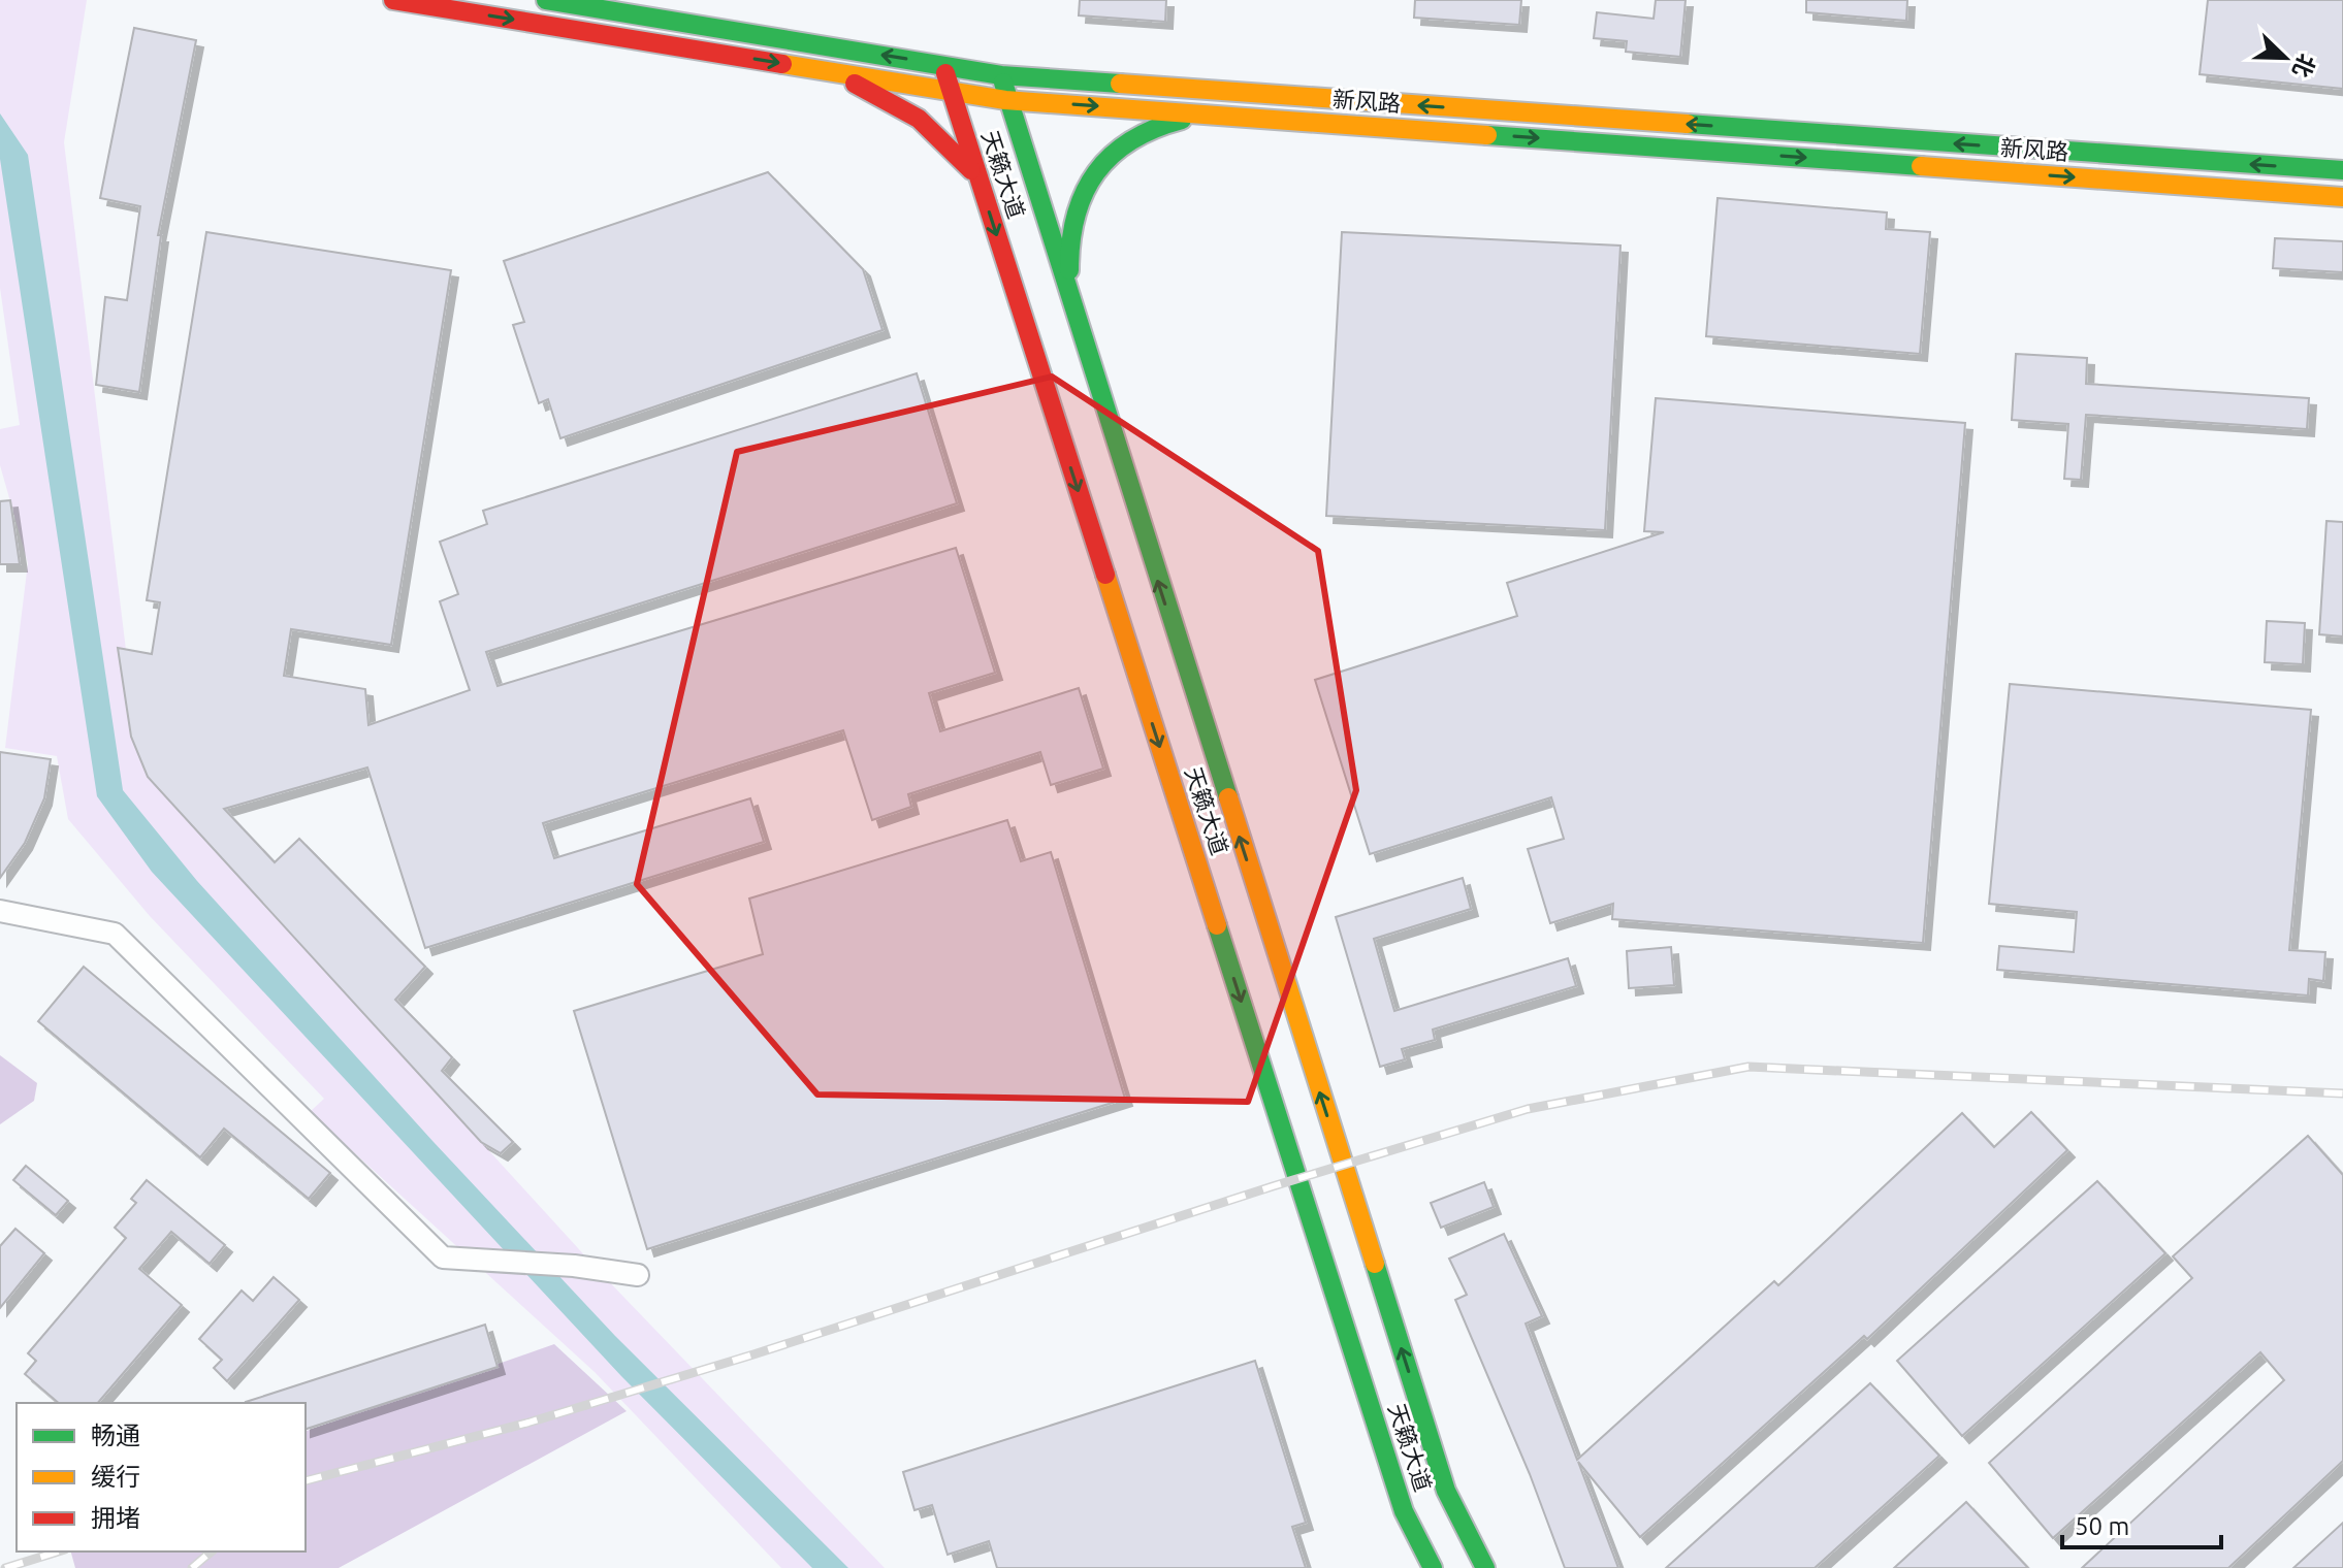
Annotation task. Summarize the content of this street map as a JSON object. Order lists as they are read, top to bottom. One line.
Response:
{"streets":{"main road":["新风路","天籁大道"]},"crossings":[["新风路","天籁大道"]],"legend":["畅通","缓行","拥堵"],"scale_bar":"50 m","north":"bottom right"}
